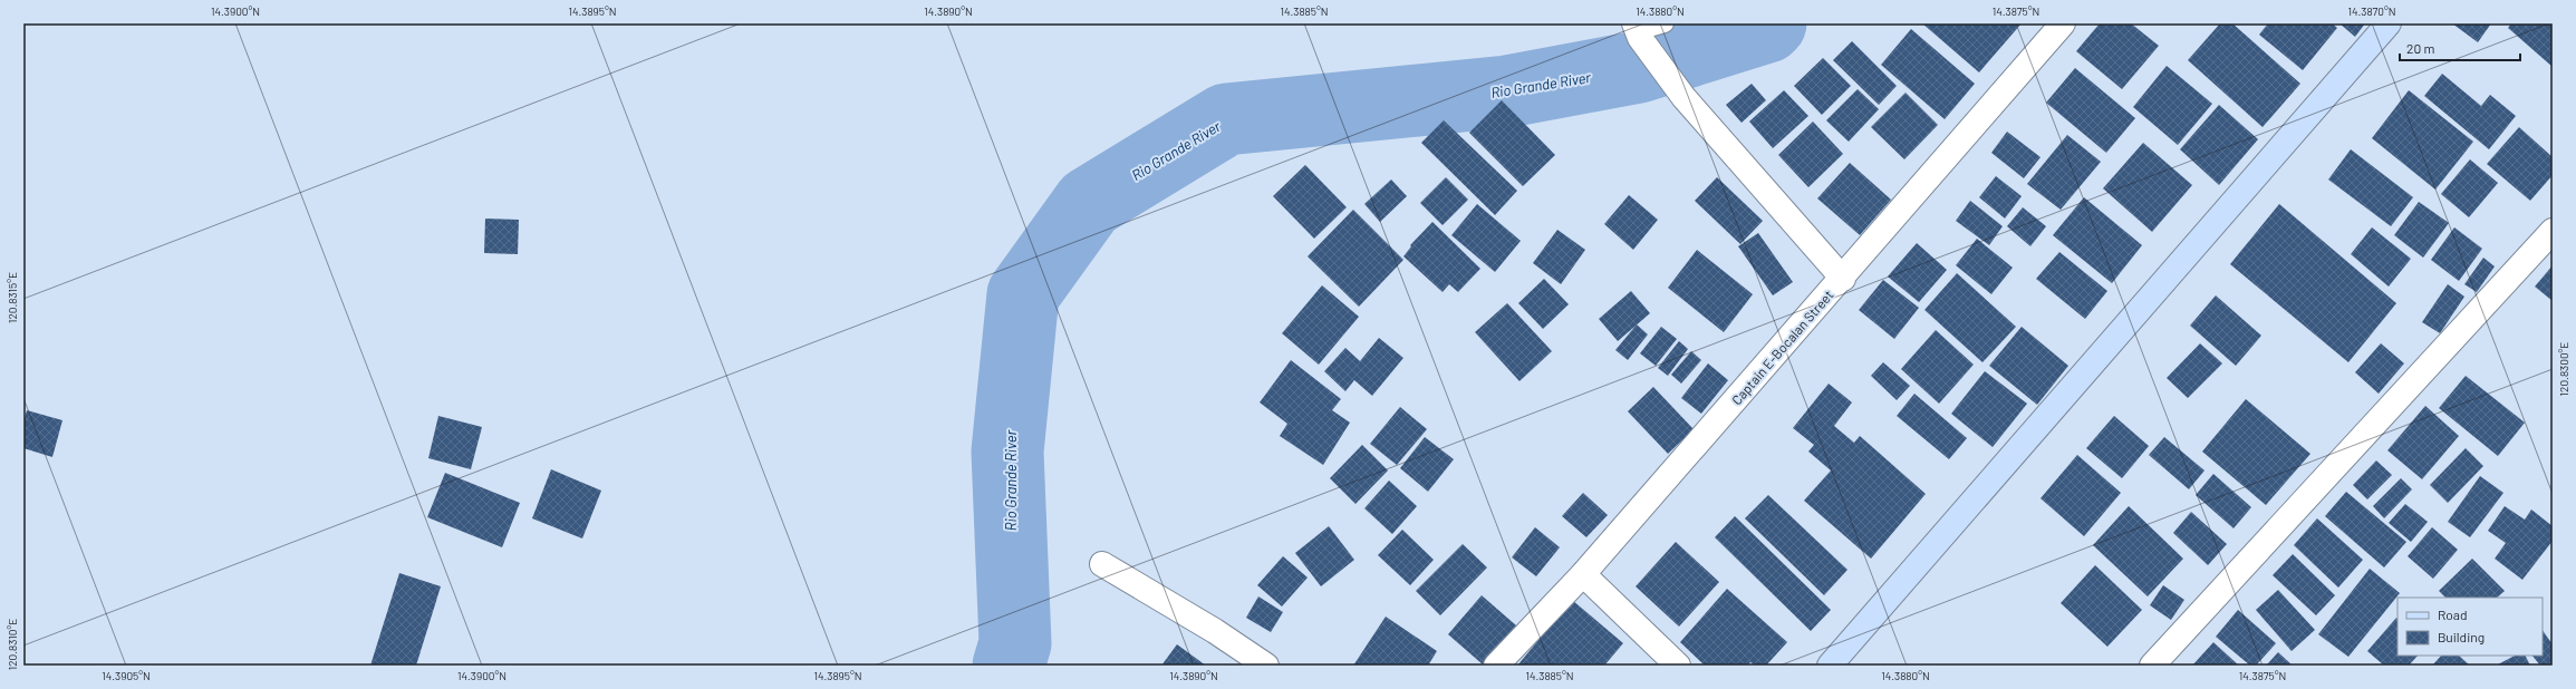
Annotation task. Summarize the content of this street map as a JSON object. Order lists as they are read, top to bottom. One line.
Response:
{"streets":{"street":["Captain E-Bocalan Street"]},"water":["Rio Grande River"],"legend":["Road","Building"],"scale_bar":"20 m","coordinates":["14.3900°N","14.3895°N","14.3890°N","14.3885°N","14.3880°N","14.3875°N","14.3870°N","120.8315°E","120.8300°E","120.8310°E","14.3905°N"]}
